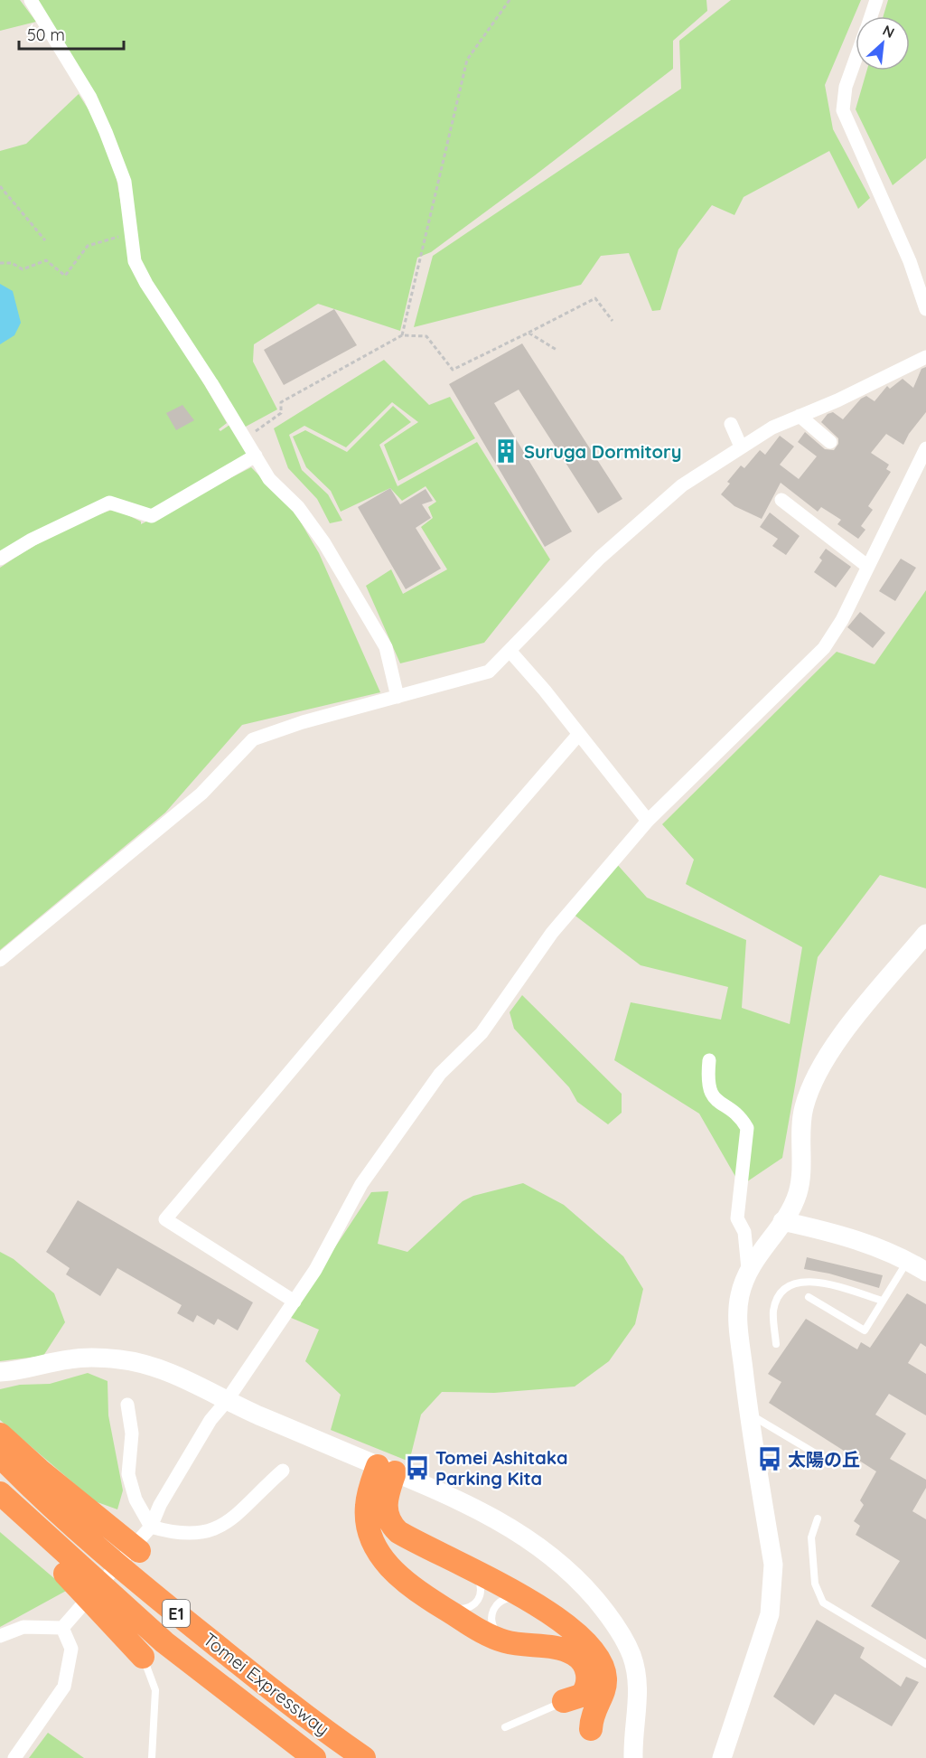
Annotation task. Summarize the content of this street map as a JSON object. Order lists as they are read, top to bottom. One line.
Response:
{"streets":{"highway":["E1","Tomei Expressway"]},"places":{"building":["Suruga Dormitory"],"bus stop":["太陽の丘","Tomei Ashitaka Parking Kita"]},"scale_bar":"50 m","north":"top right"}
